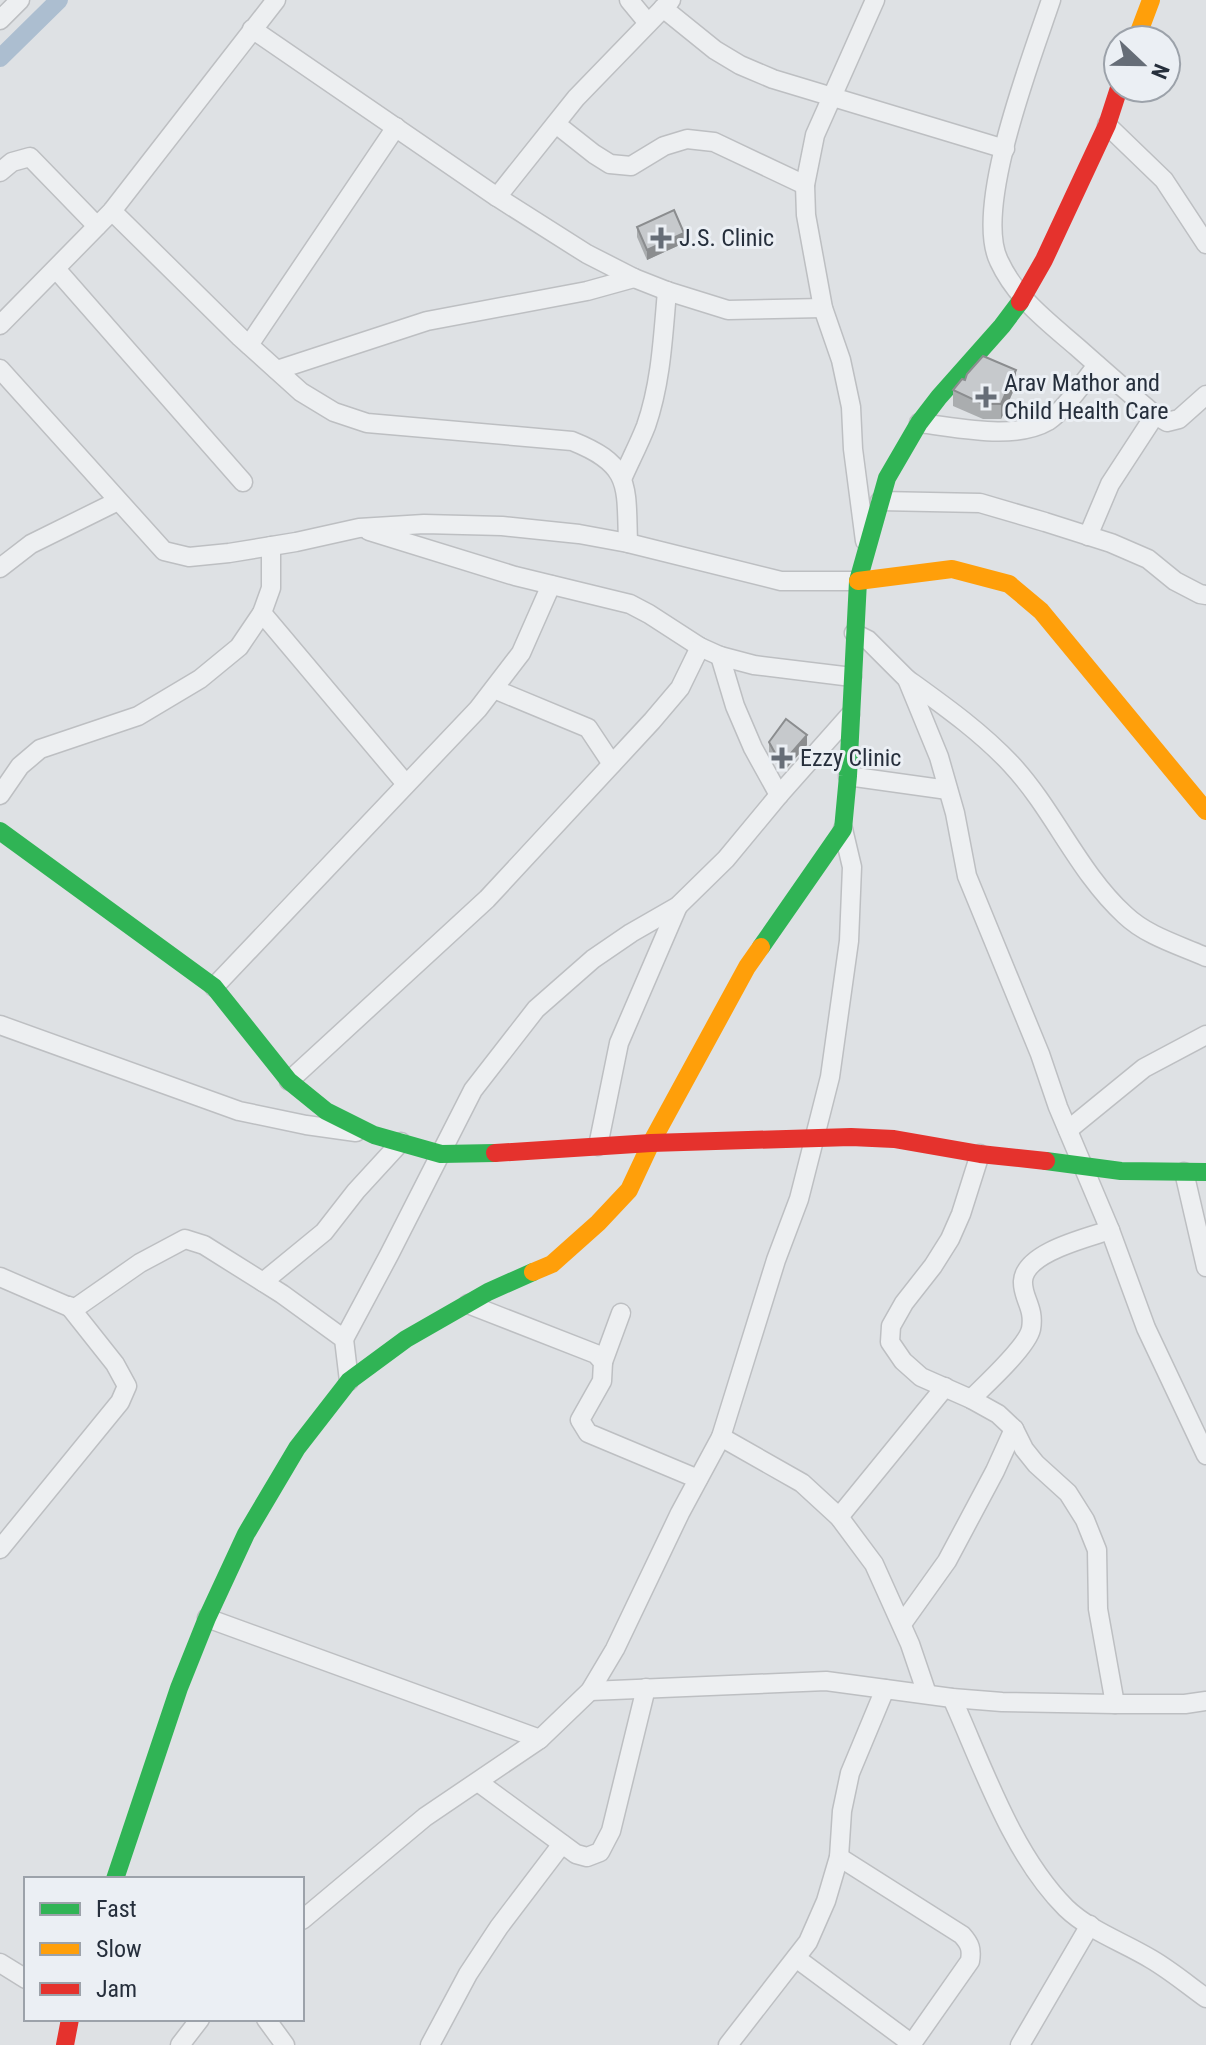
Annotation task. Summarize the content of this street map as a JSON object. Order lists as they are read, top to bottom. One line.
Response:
{"places":{"health":["J.S. Clinic","Arav Mathor and Child Health Care","Ezzy Clinic"]},"legend":["Fast","Slow","Jam"],"north":"right"}
